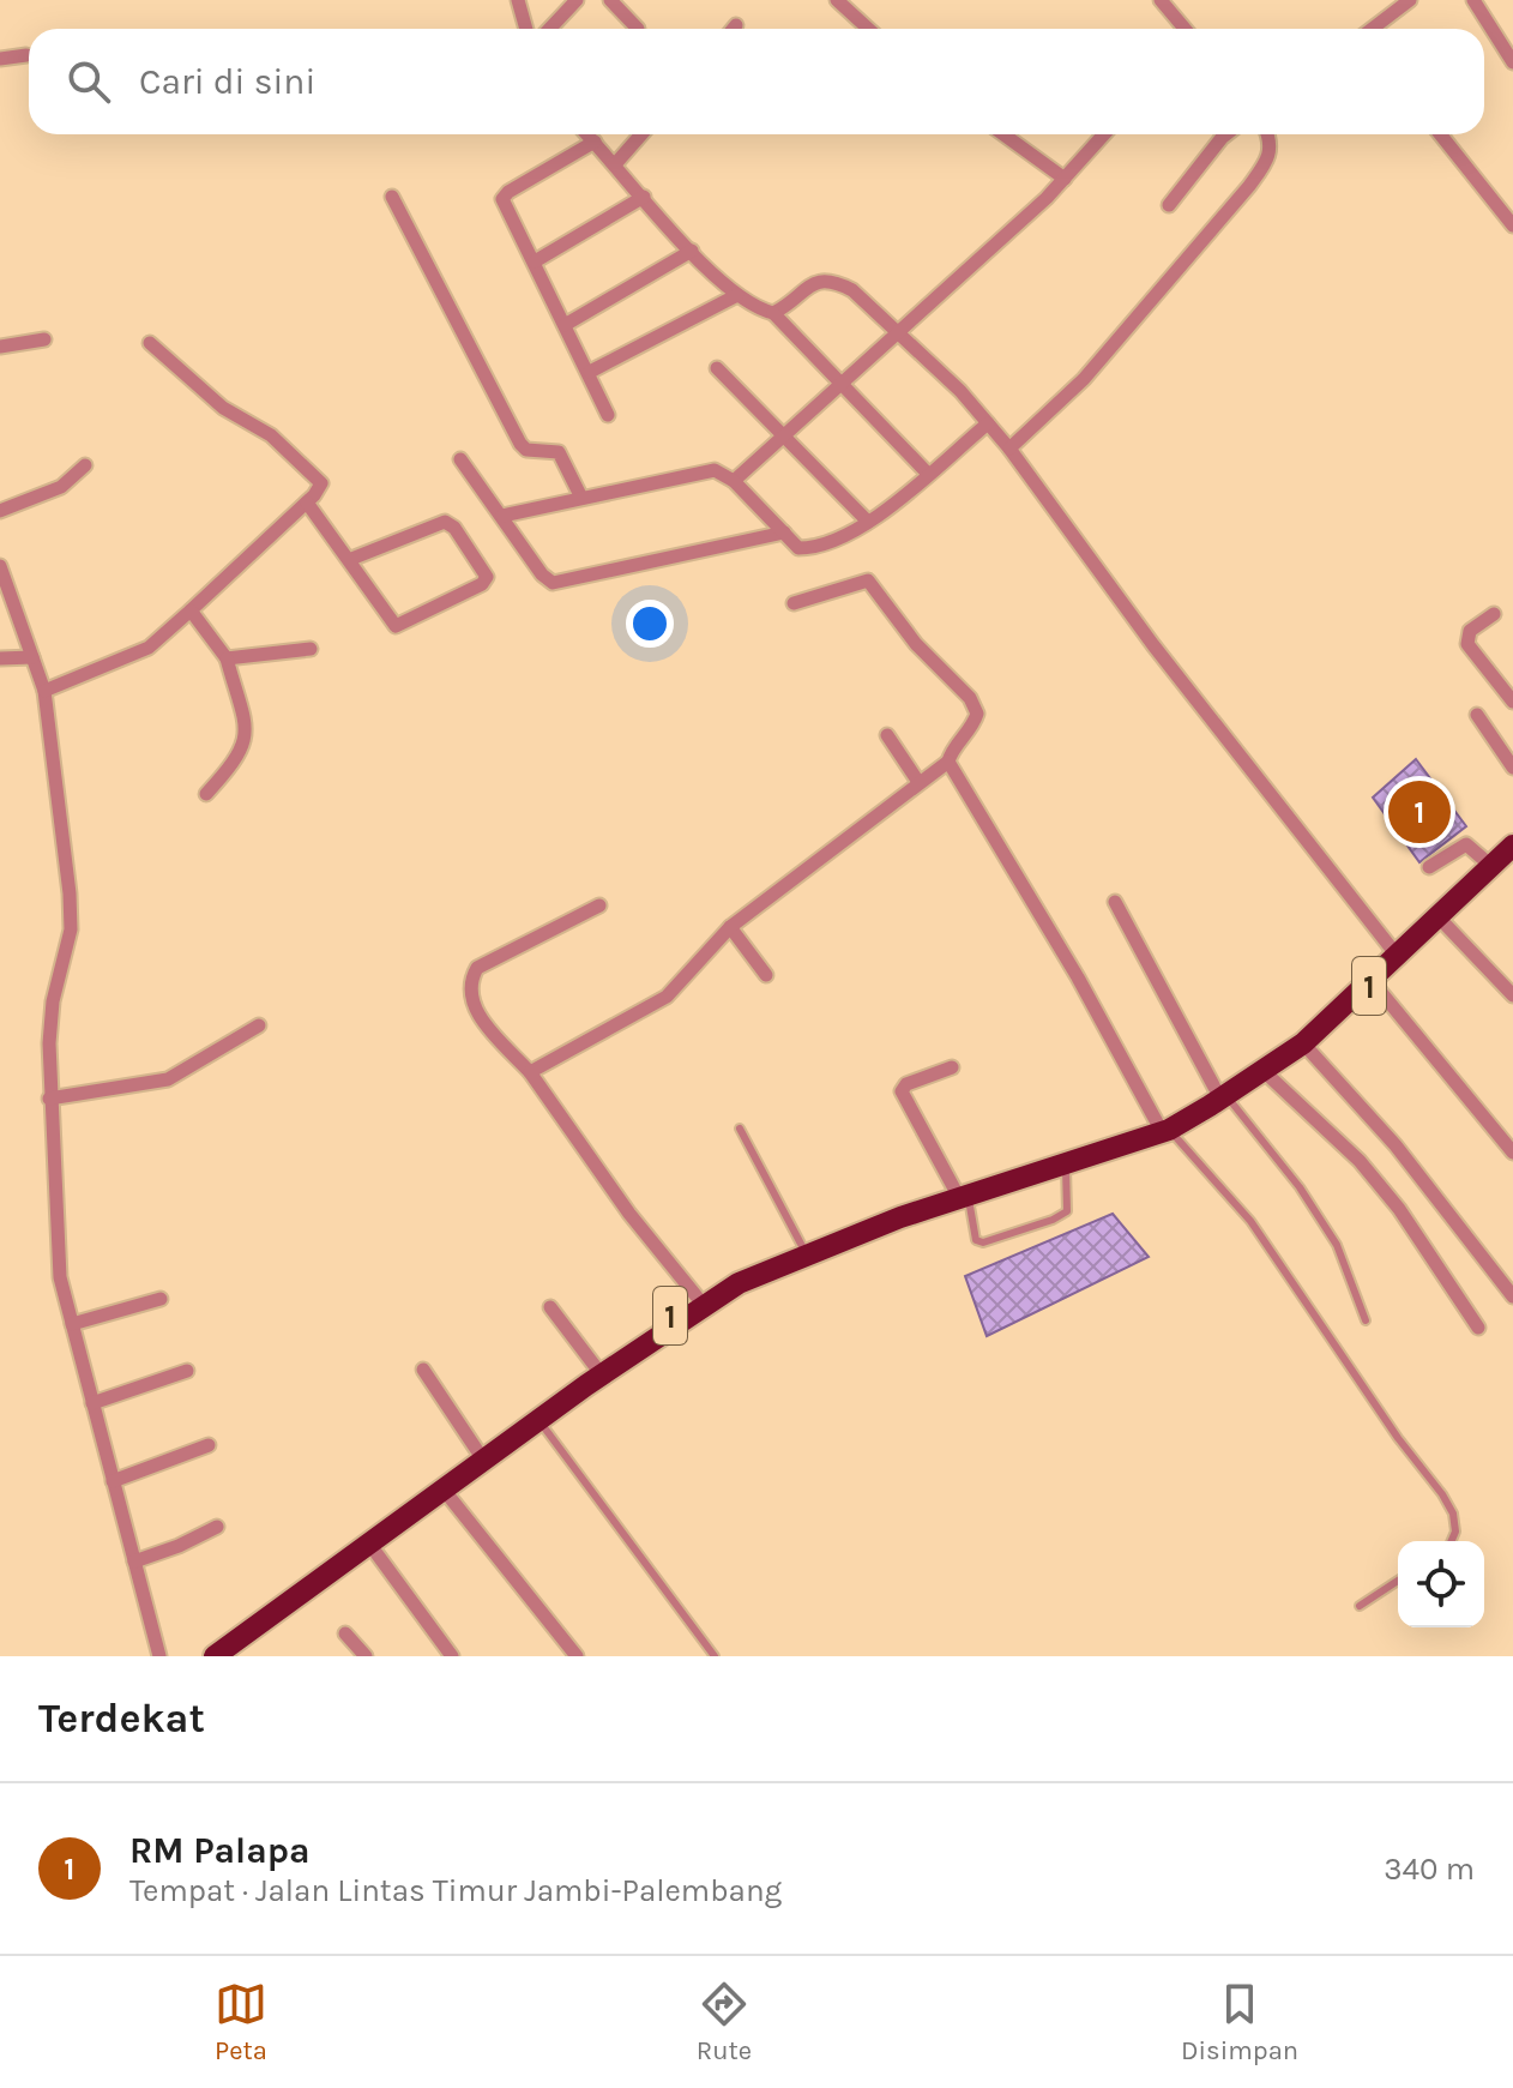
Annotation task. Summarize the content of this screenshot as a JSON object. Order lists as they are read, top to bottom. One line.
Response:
{"streets":{"highway":["1"]},"page":{"search":"Cari di sini","pins":"1","heading":"Terdekat","list":[{"mark":"1","name":"RM Palapa","note":"Tempat · Jalan Lintas Timur Jambi-Palembang","value":"340 m"}],"nav":["Peta","Rute","Disimpan"]}}
